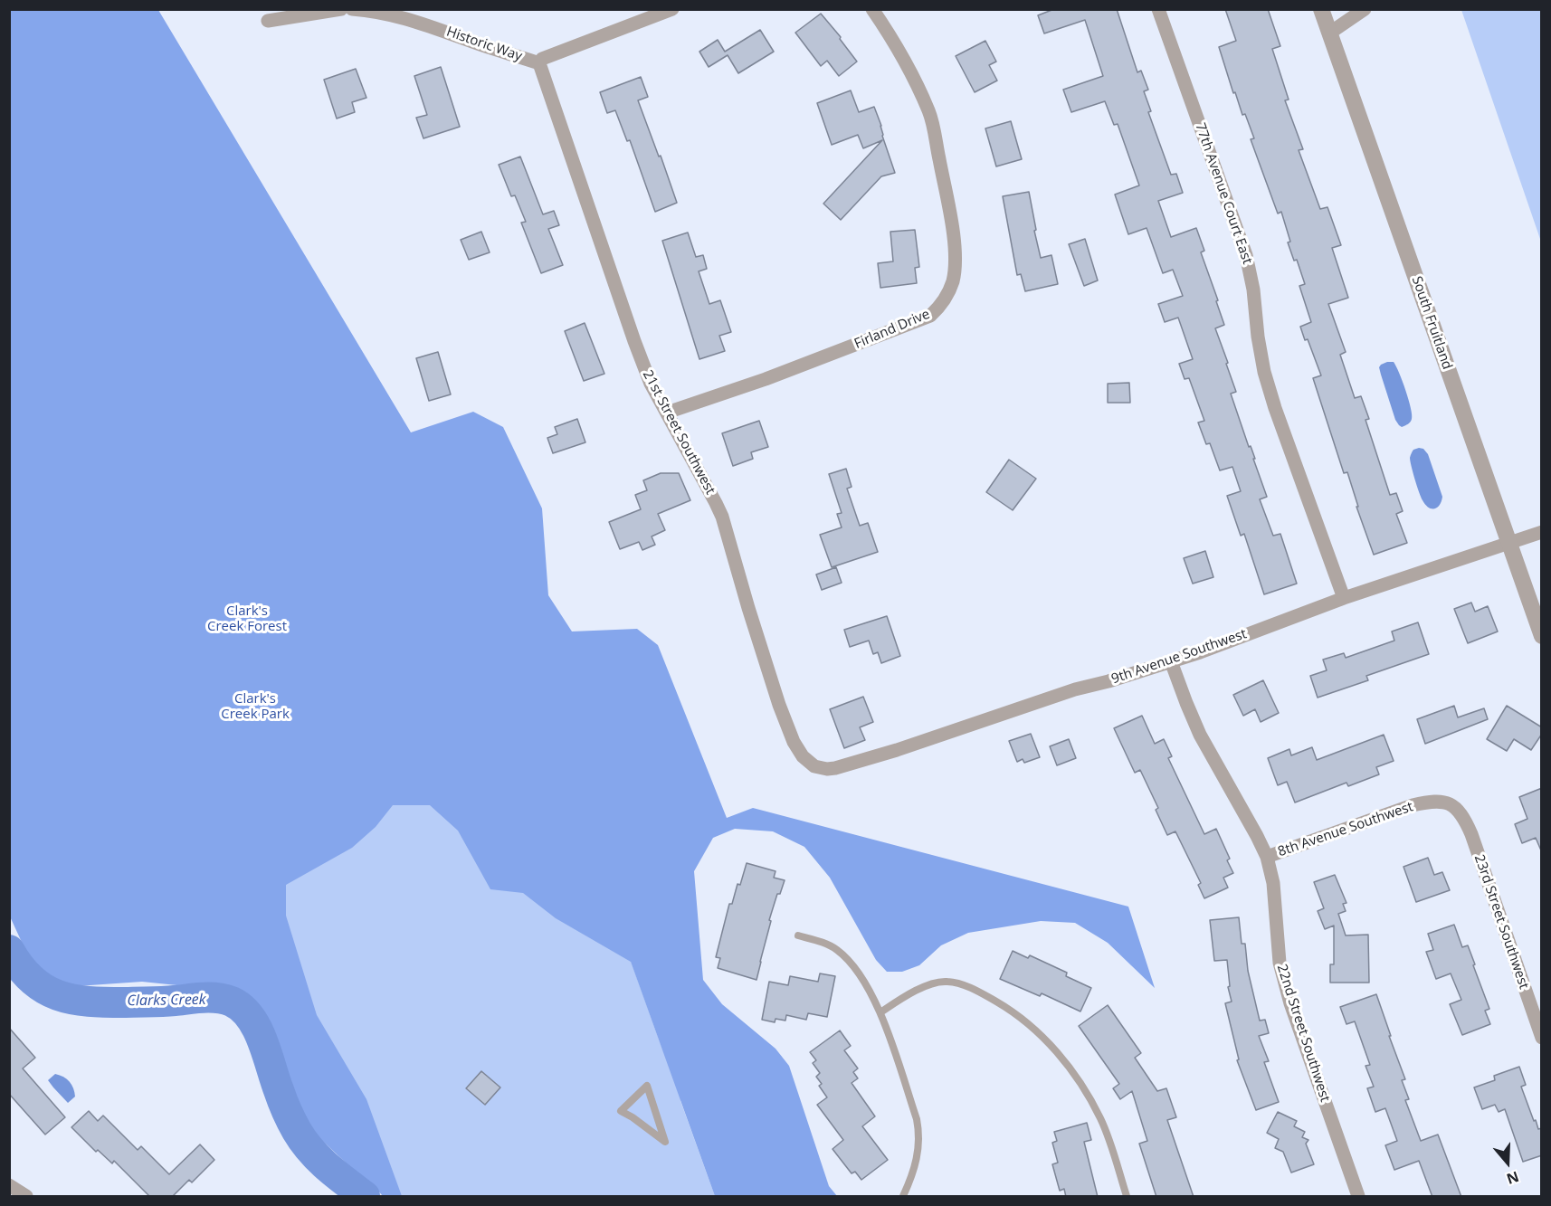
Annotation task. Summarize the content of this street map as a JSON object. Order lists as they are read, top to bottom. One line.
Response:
{"streets":{"street":["Historic Way","77th Avenue Court East","South Fruitland","Firland Drive","21st Street Southwest","9th Avenue Southwest","8th Avenue Southwest","23rd Street Southwest","22nd Street Southwest"]},"crossings":[["Historic Way","21st Street Southwest"],["77th Avenue Court East","9th Avenue Southwest"],["South Fruitland","9th Avenue Southwest"],["Firland Drive","21st Street Southwest"],["21st Street Southwest","9th Avenue Southwest"],["9th Avenue Southwest","22nd Street Southwest"],["8th Avenue Southwest","23rd Street Southwest"],["8th Avenue Southwest","22nd Street Southwest"]],"water":["Clarks Creek"],"parks":["Clark's Creek Forest","Clark's Creek Park"],"north":"bottom"}
